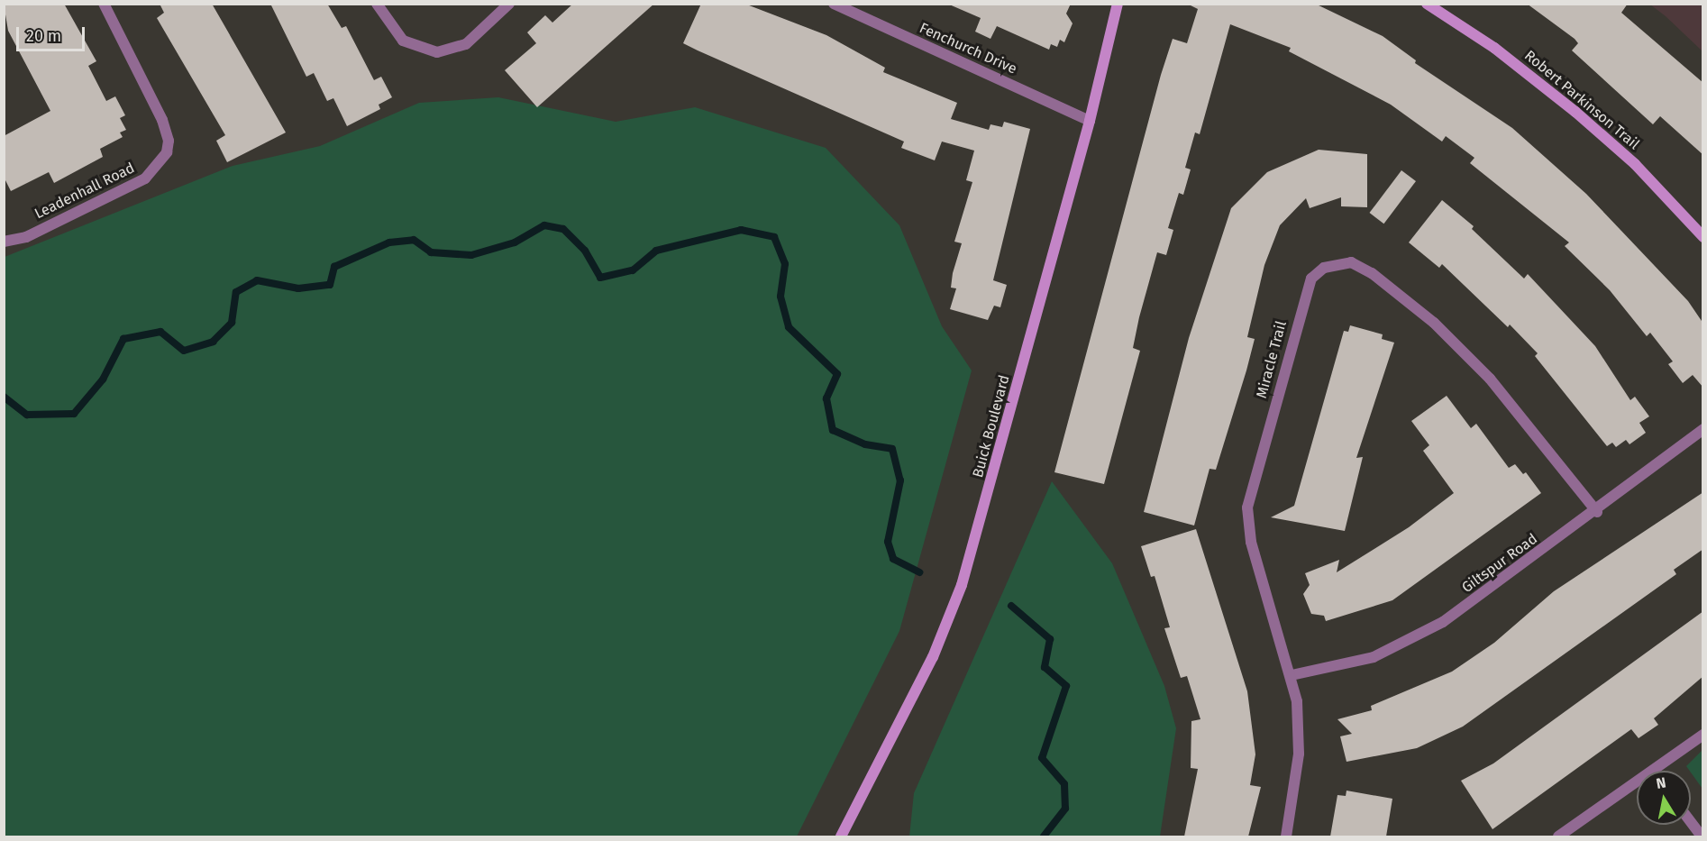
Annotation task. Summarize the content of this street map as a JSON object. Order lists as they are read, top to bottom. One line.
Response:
{"streets":{"street":["Fenchurch Drive","Robert Parkinson Trail","Leadenhall Road","Miracle Trail","Buick Boulevard","Giltspur Road"]},"crossings":[["Fenchurch Drive","Buick Boulevard"],["Miracle Trail","Giltspur Road"]],"scale_bar":"20 m","north":"top"}
